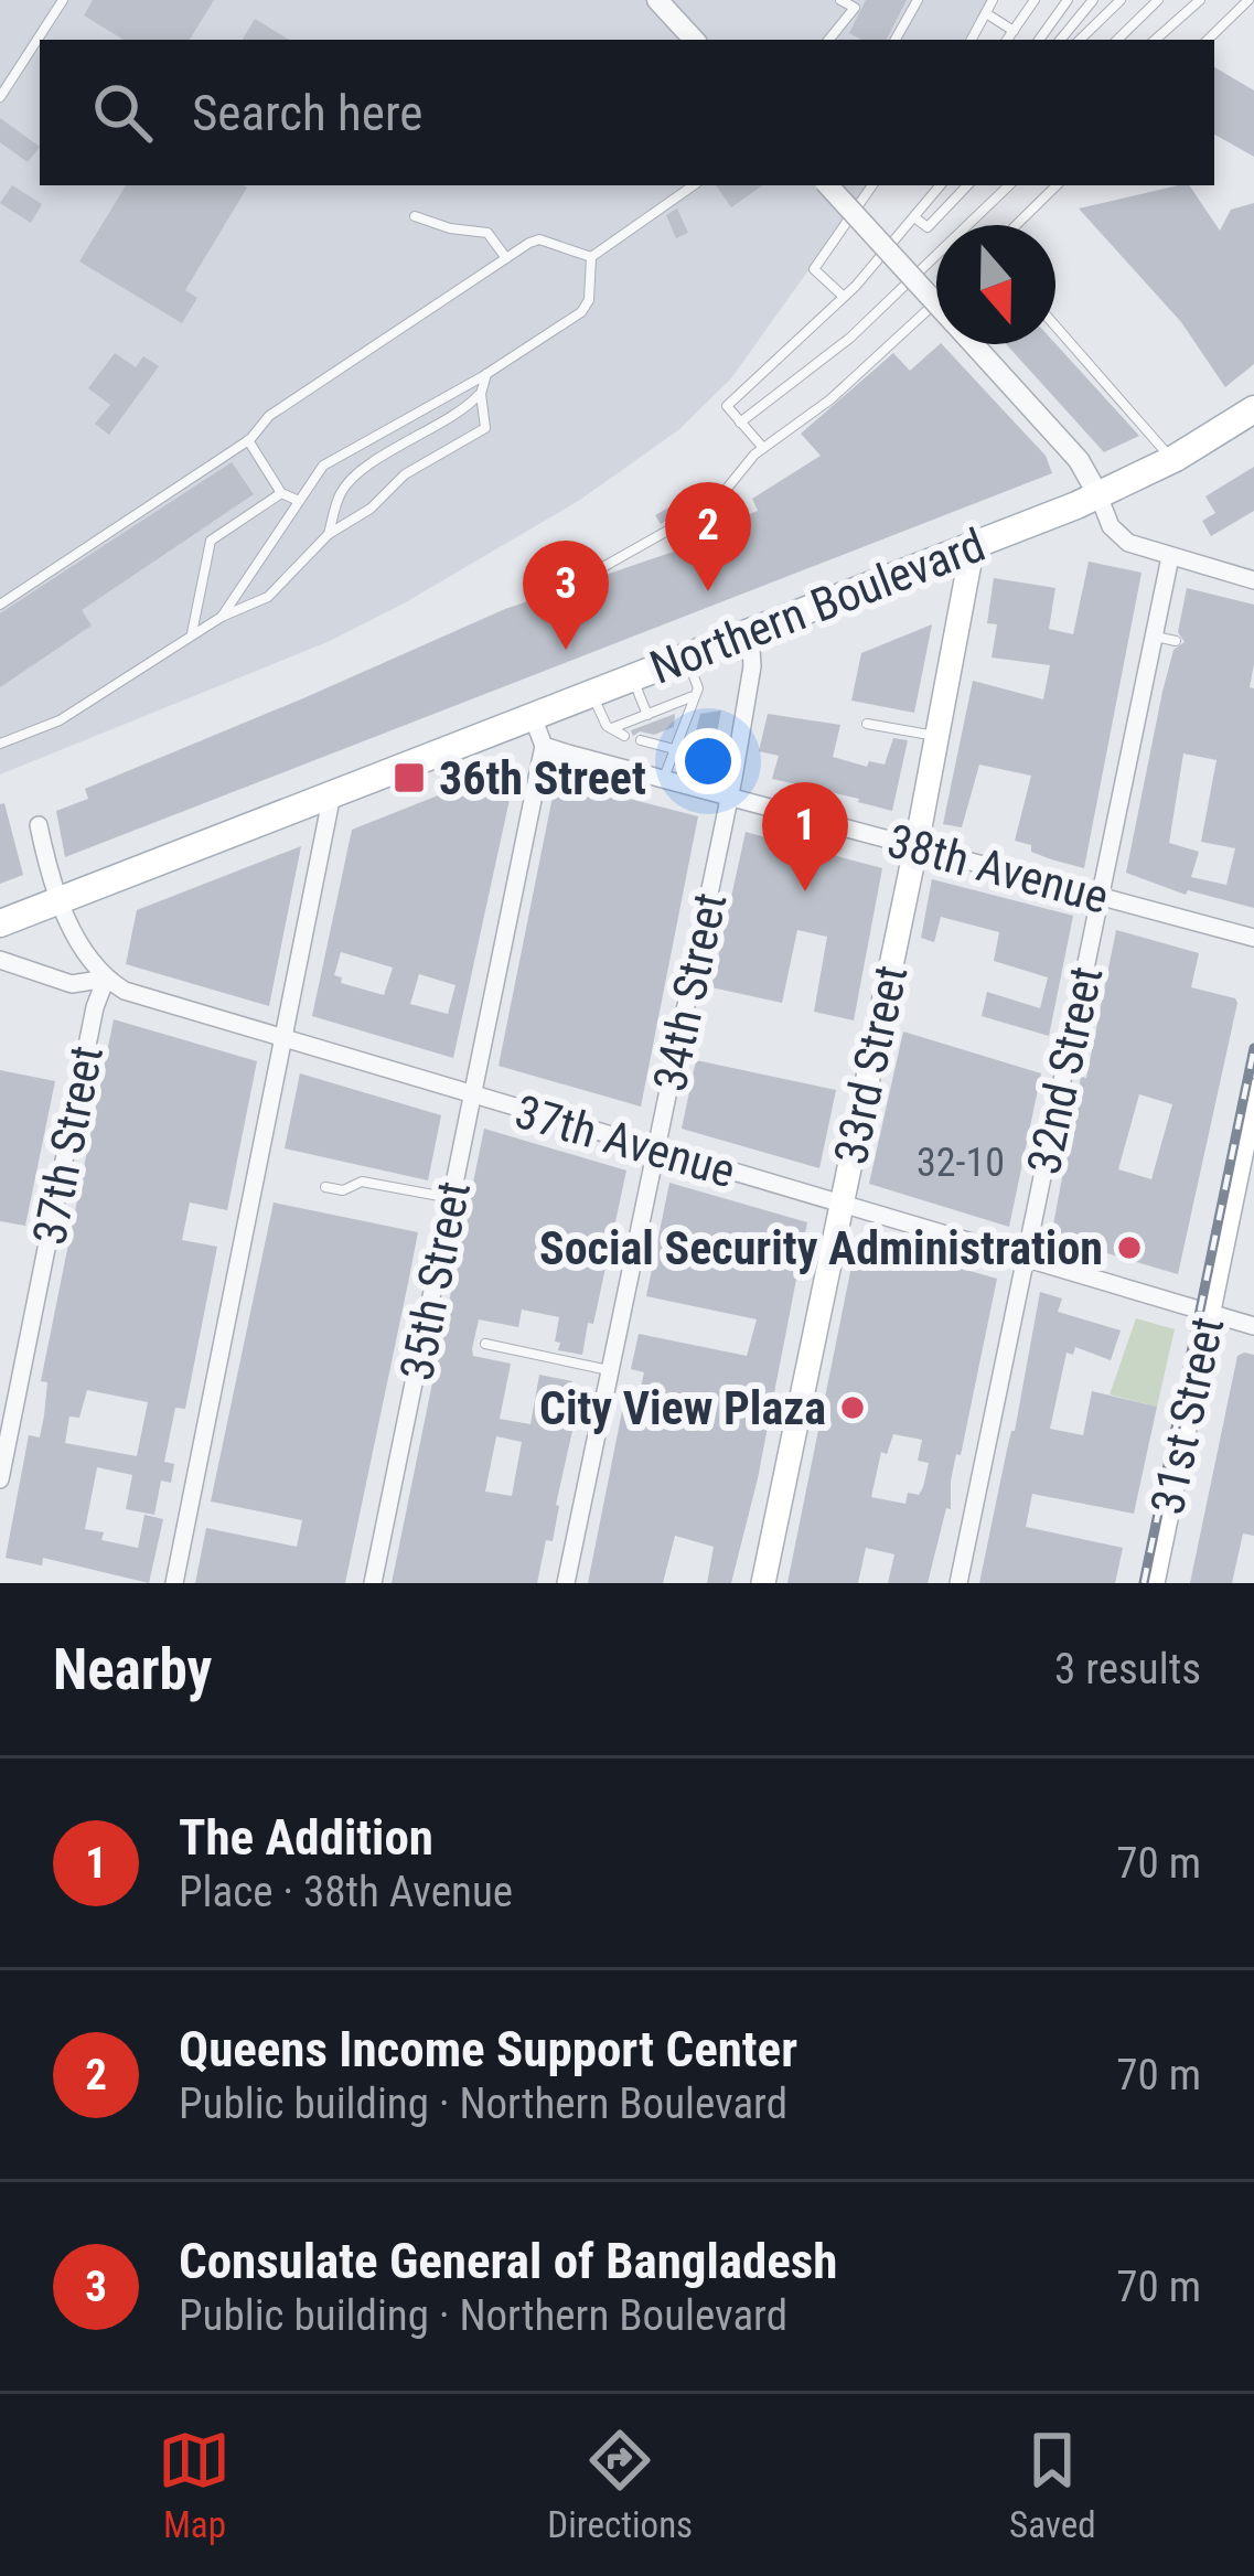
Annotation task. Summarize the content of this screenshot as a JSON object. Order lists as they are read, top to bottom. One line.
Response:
{"streets":{"main road":["Northern Boulevard","33rd Street","31st Street"],"street":["38th Avenue","34th Street","32nd Street","37th Avenue","37th Street","35th Street"]},"crossings":[["Northern Boulevard","34th Street"],["Northern Boulevard","33rd Street"],["38th Avenue","34th Street"],["38th Avenue","33rd Street"],["38th Avenue","32nd Street"],["38th Avenue","35th Street"],["34th Street","37th Avenue"],["33rd Street","37th Avenue"],["32nd Street","37th Avenue"],["37th Avenue","37th Street"],["37th Avenue","35th Street"],["37th Avenue","31st Street"]],"places":{"transit":["36th Street"],"other":["Social Security Administration","City View Plaza"]},"house_numbers":["32-10"],"north":"bottom","page":{"search":"Search here","pins":["2","3","1"],"heading":["Nearby","3 results"],"list":[{"mark":"1","name":"The Addition","note":"Place · 38th Avenue","value":"70 m"},{"mark":"2","name":"Queens Income Support Center","note":"Public building · Northern Boulevard","value":"70 m"},{"mark":"3","name":"Consulate General of Bangladesh","note":"Public building · Northern Boulevard","value":"70 m"}],"nav":["Map","Directions","Saved"]}}
